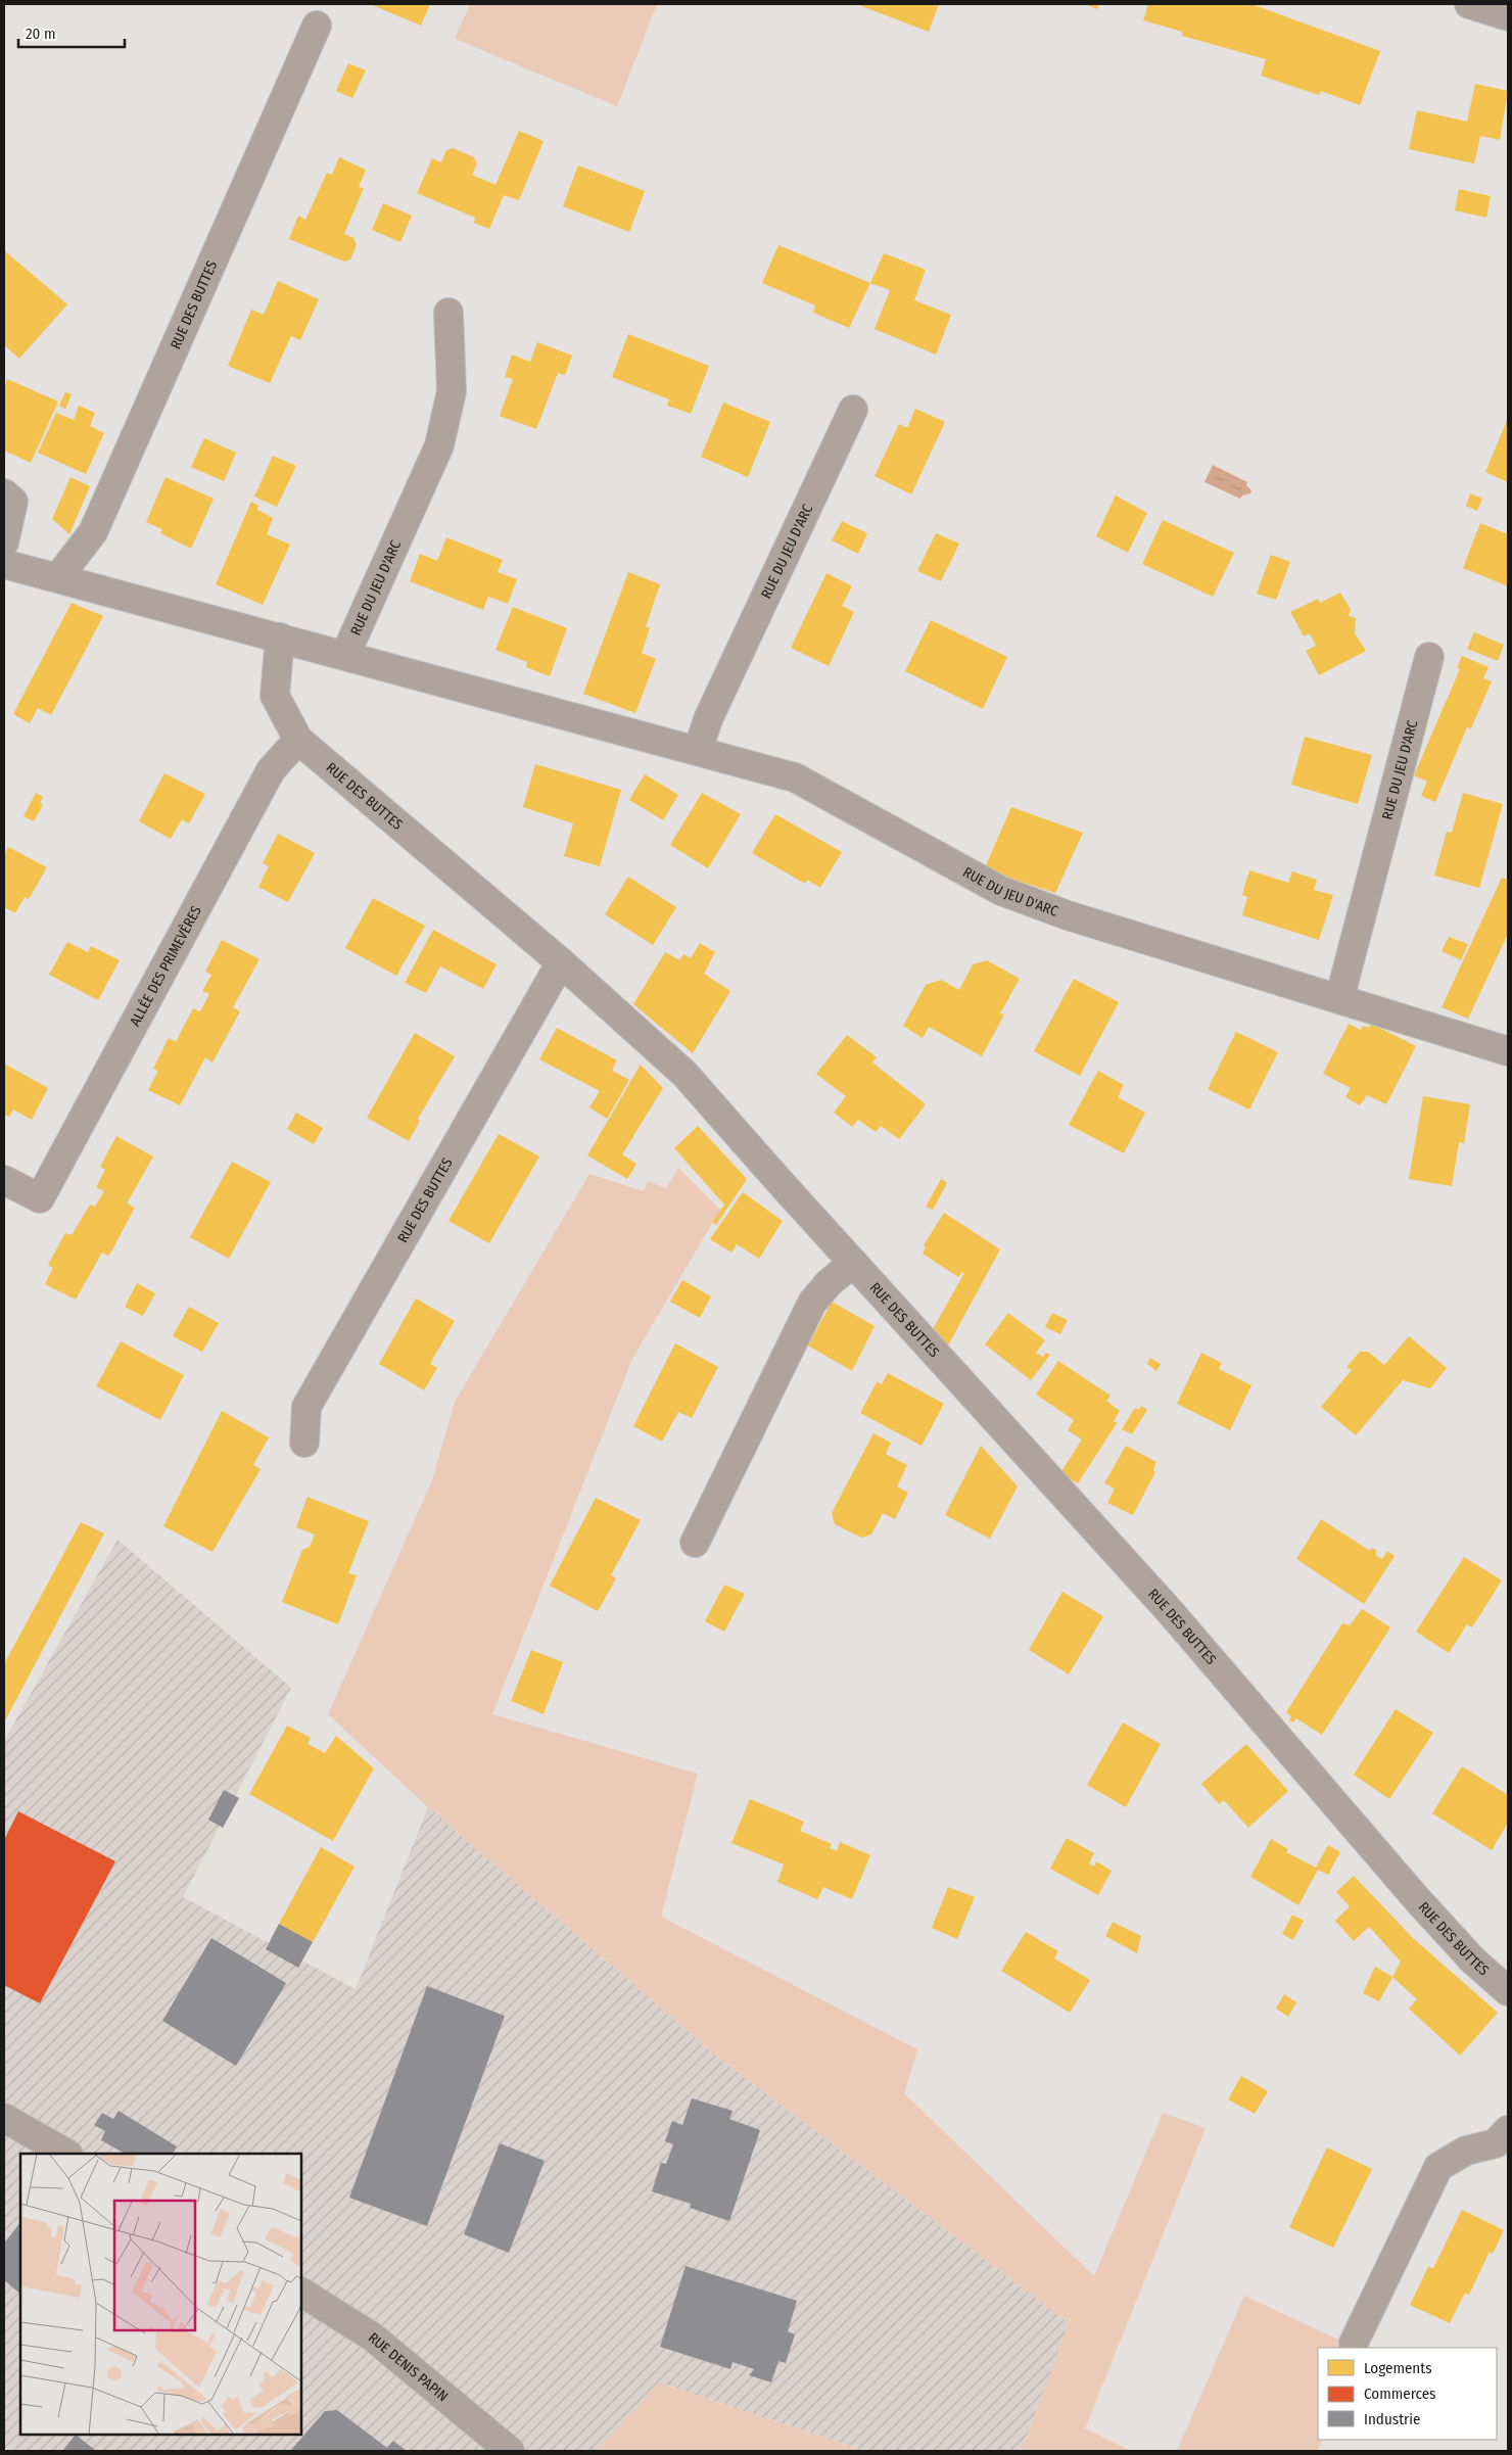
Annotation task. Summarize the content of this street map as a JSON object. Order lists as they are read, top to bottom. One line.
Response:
{"streets":{"street":["RUE DES BUTTES","RUE DU JEU D'ARC","ALLÉE DES PRIMEVÈRES","RUE DENIS PAPIN"]},"crossings":[["RUE DES BUTTES","RUE DU JEU D'ARC"],["RUE DES BUTTES","ALLÉE DES PRIMEVÈRES"]],"legend":["Logements","Commerces","Industrie"],"scale_bar":"20 m"}
